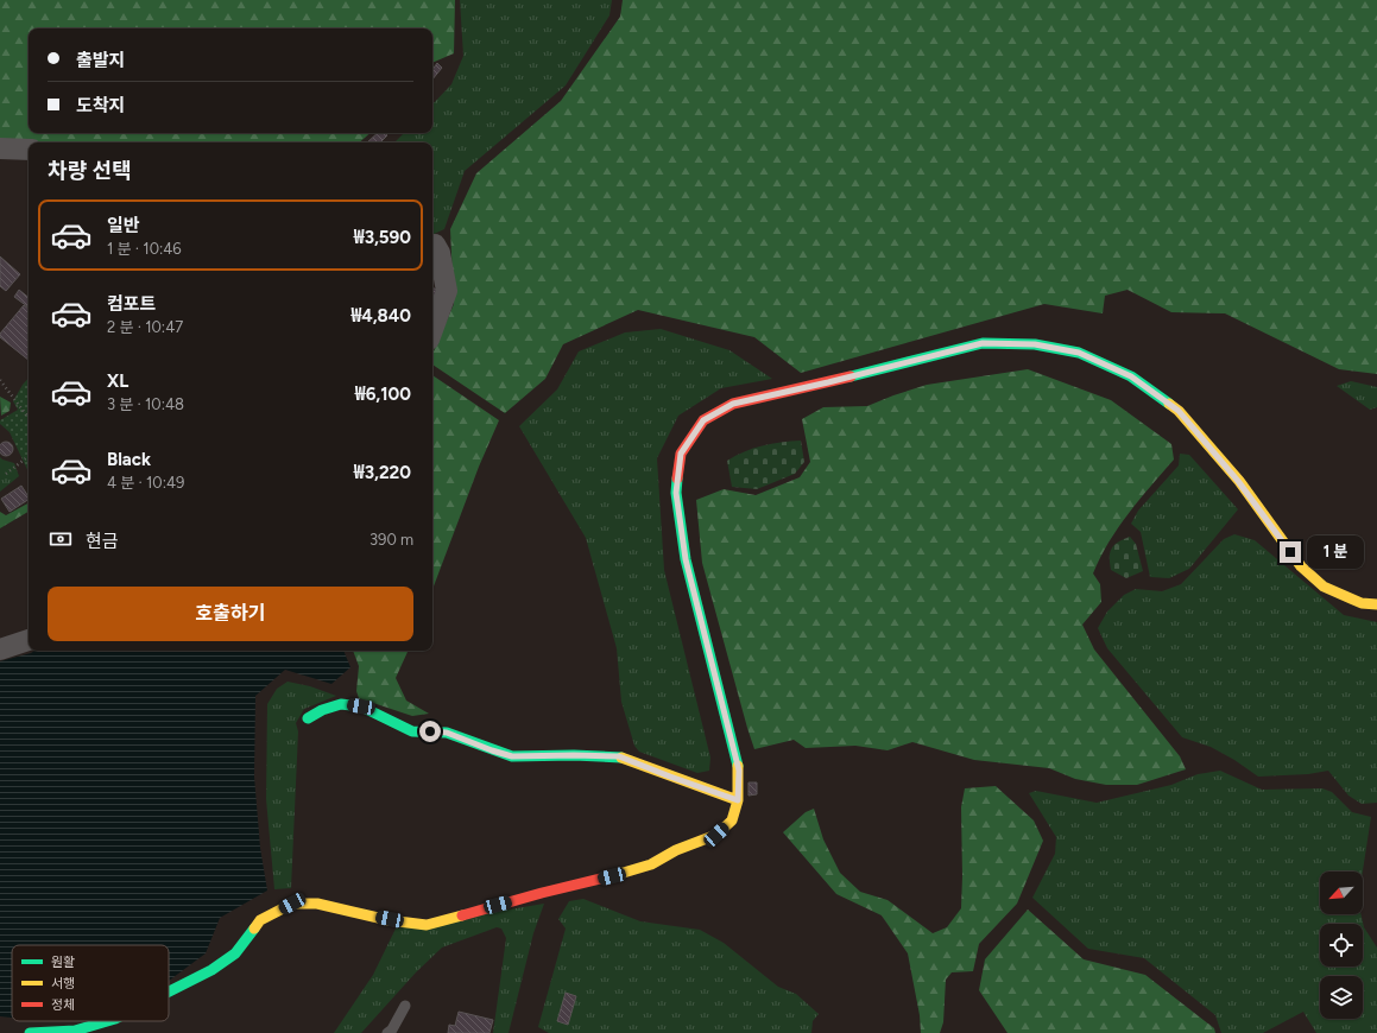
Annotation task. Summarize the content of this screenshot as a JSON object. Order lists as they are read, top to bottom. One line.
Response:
{"legend":["원활","서행","정체"],"north":"bottom left","page":{"banner":["출발지","도착지"],"heading":"차량 선택","list":[{"name":"일반","note":"1 분 · 10:46","value":"₩3,590"},{"name":"컴포트","note":"2 분 · 10:47","value":"₩4,840"},{"name":"XL","note":"3 분 · 10:48","value":"₩6,100"},{"name":"Black","note":"4 분 · 10:49","value":"₩3,220"}],"pay":["현금","390 m"],"bubble":"1 분","buttons":"호출하기"}}
